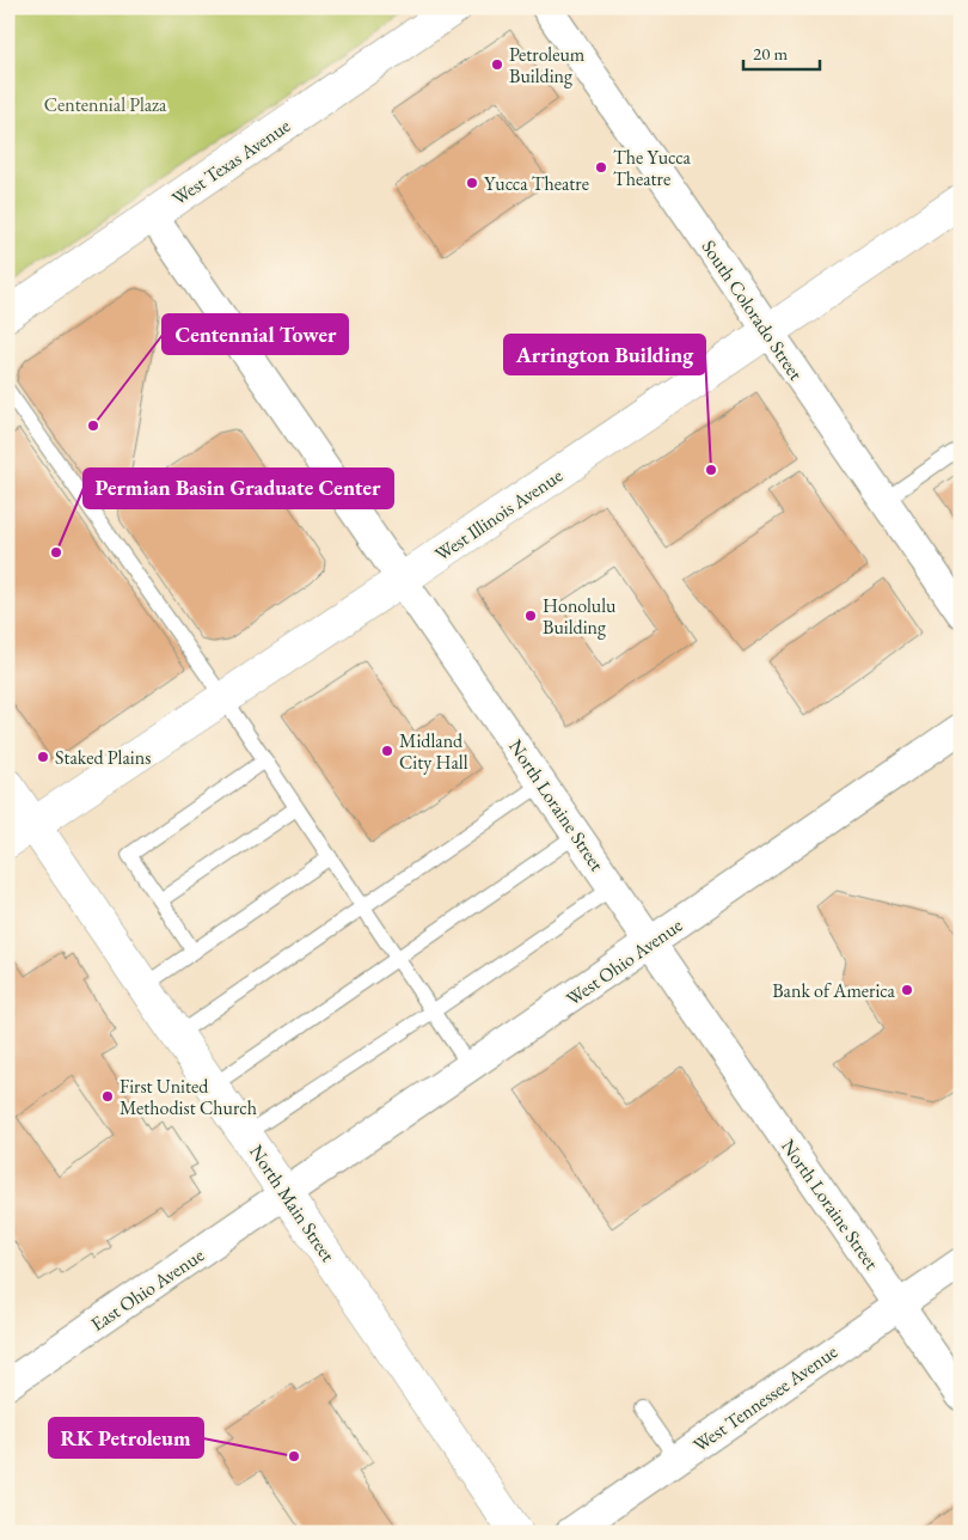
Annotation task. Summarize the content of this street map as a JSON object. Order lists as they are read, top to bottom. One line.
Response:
{"streets":{"main road":["West Texas Avenue","West Illinois Avenue","North Main Street"],"street":["South Colorado Street","North Loraine Street","West Ohio Avenue","East Ohio Avenue","West Tennessee Avenue"]},"crossings":[["West Texas Avenue","North Loraine Street"],["South Colorado Street","West Illinois Avenue"],["West Illinois Avenue","North Loraine Street"],["West Illinois Avenue","North Main Street"],["North Loraine Street","West Ohio Avenue"],["North Loraine Street","West Tennessee Avenue"],["West Ohio Avenue","North Main Street"],["West Ohio Avenue","East Ohio Avenue"],["North Main Street","East Ohio Avenue"]],"parks":["Centennial Plaza"],"places":["Petroleum Building","The Yucca Theatre","Yucca Theatre","Centennial Tower","Arrington Building","Permian Basin Graduate Center","Honolulu Building","Midland City Hall","Staked Plains","Bank of America","First United Methodist Church","RK Petroleum"],"scale_bar":"20 m"}
